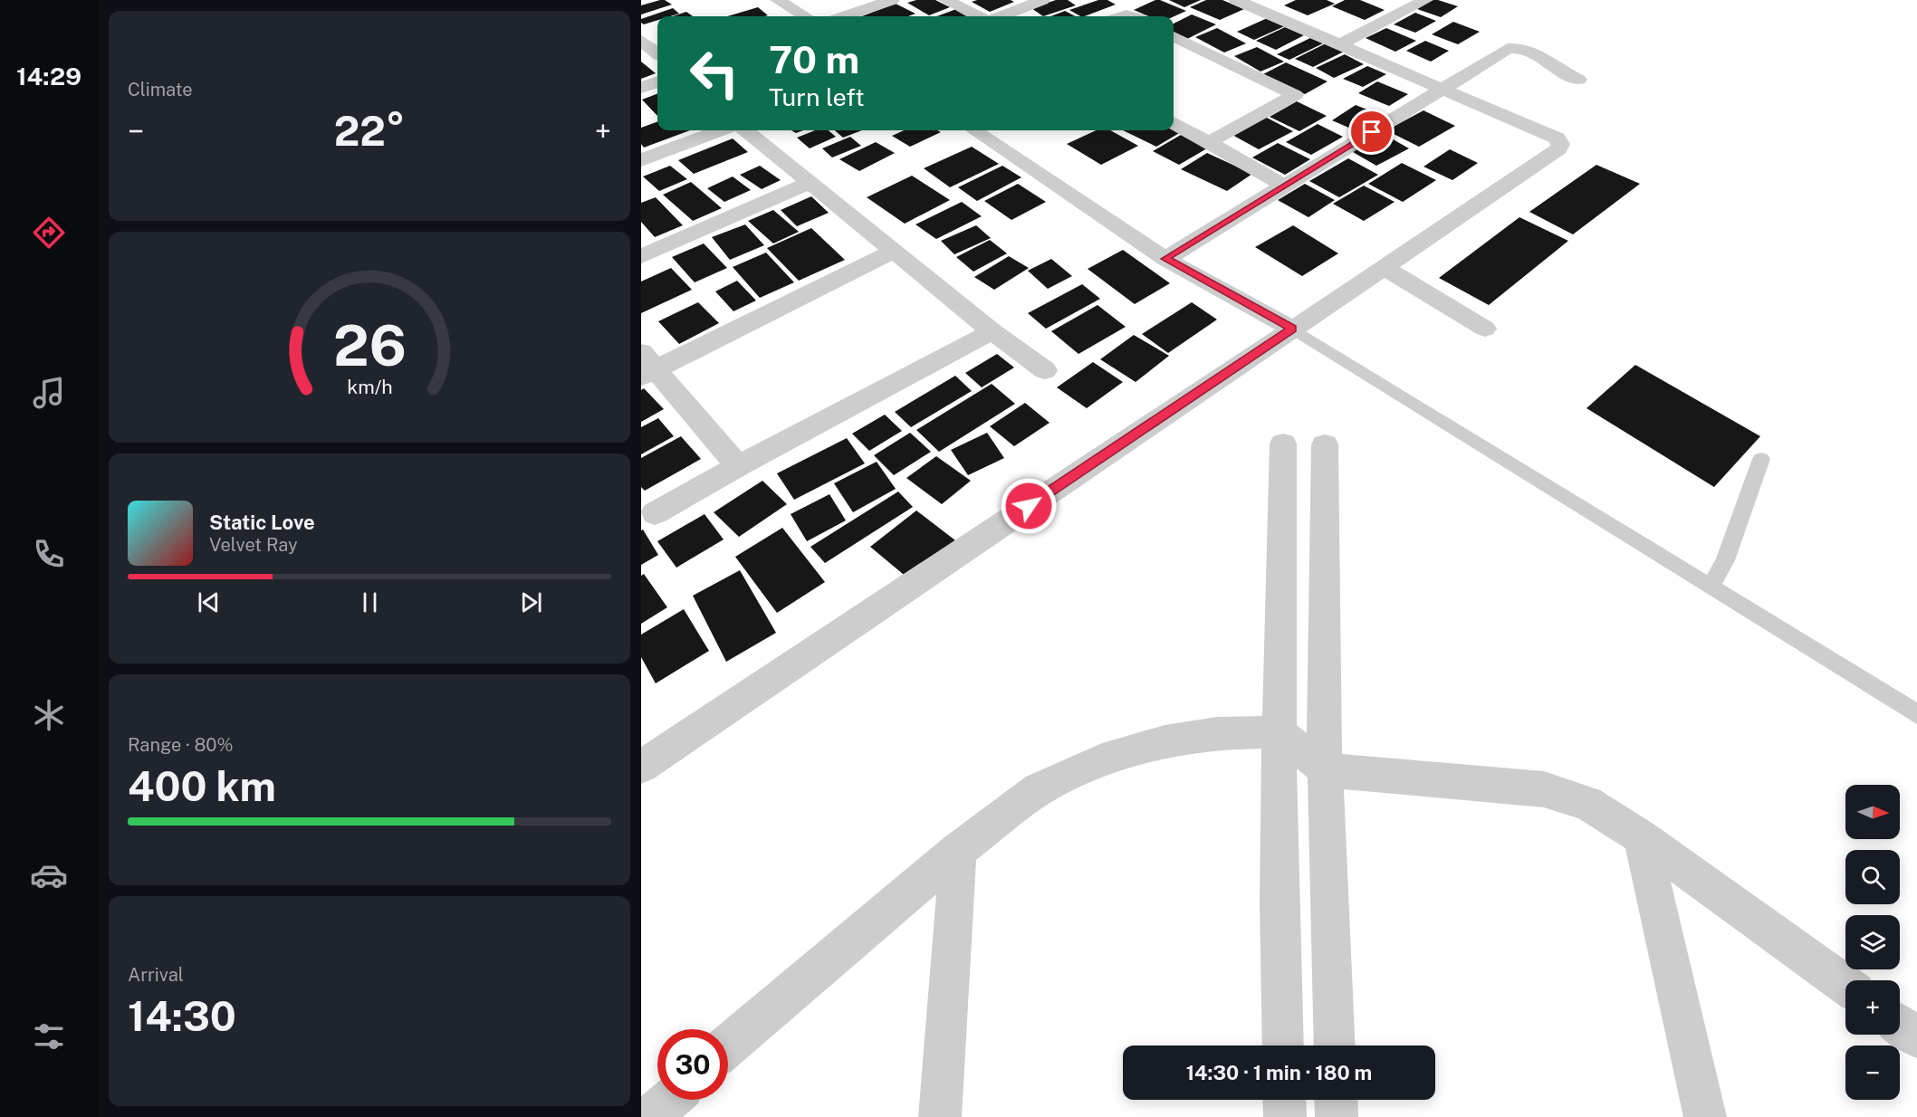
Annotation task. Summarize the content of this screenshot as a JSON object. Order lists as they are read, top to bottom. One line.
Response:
{"north":"right","page":{"tabs":"14:29","tile":["Climate",["Range · 80%","400 km"],["Arrival","14:30"]],"turn":["70 m","Turn left"],"heat":["−","22°","+"],"song":["Static Love","Velvet Ray"],"map_buttons":["+","−"],"limit":"30","trip":"14:30 · 1 min · 180 m","gauge":["26","km/h"]}}
